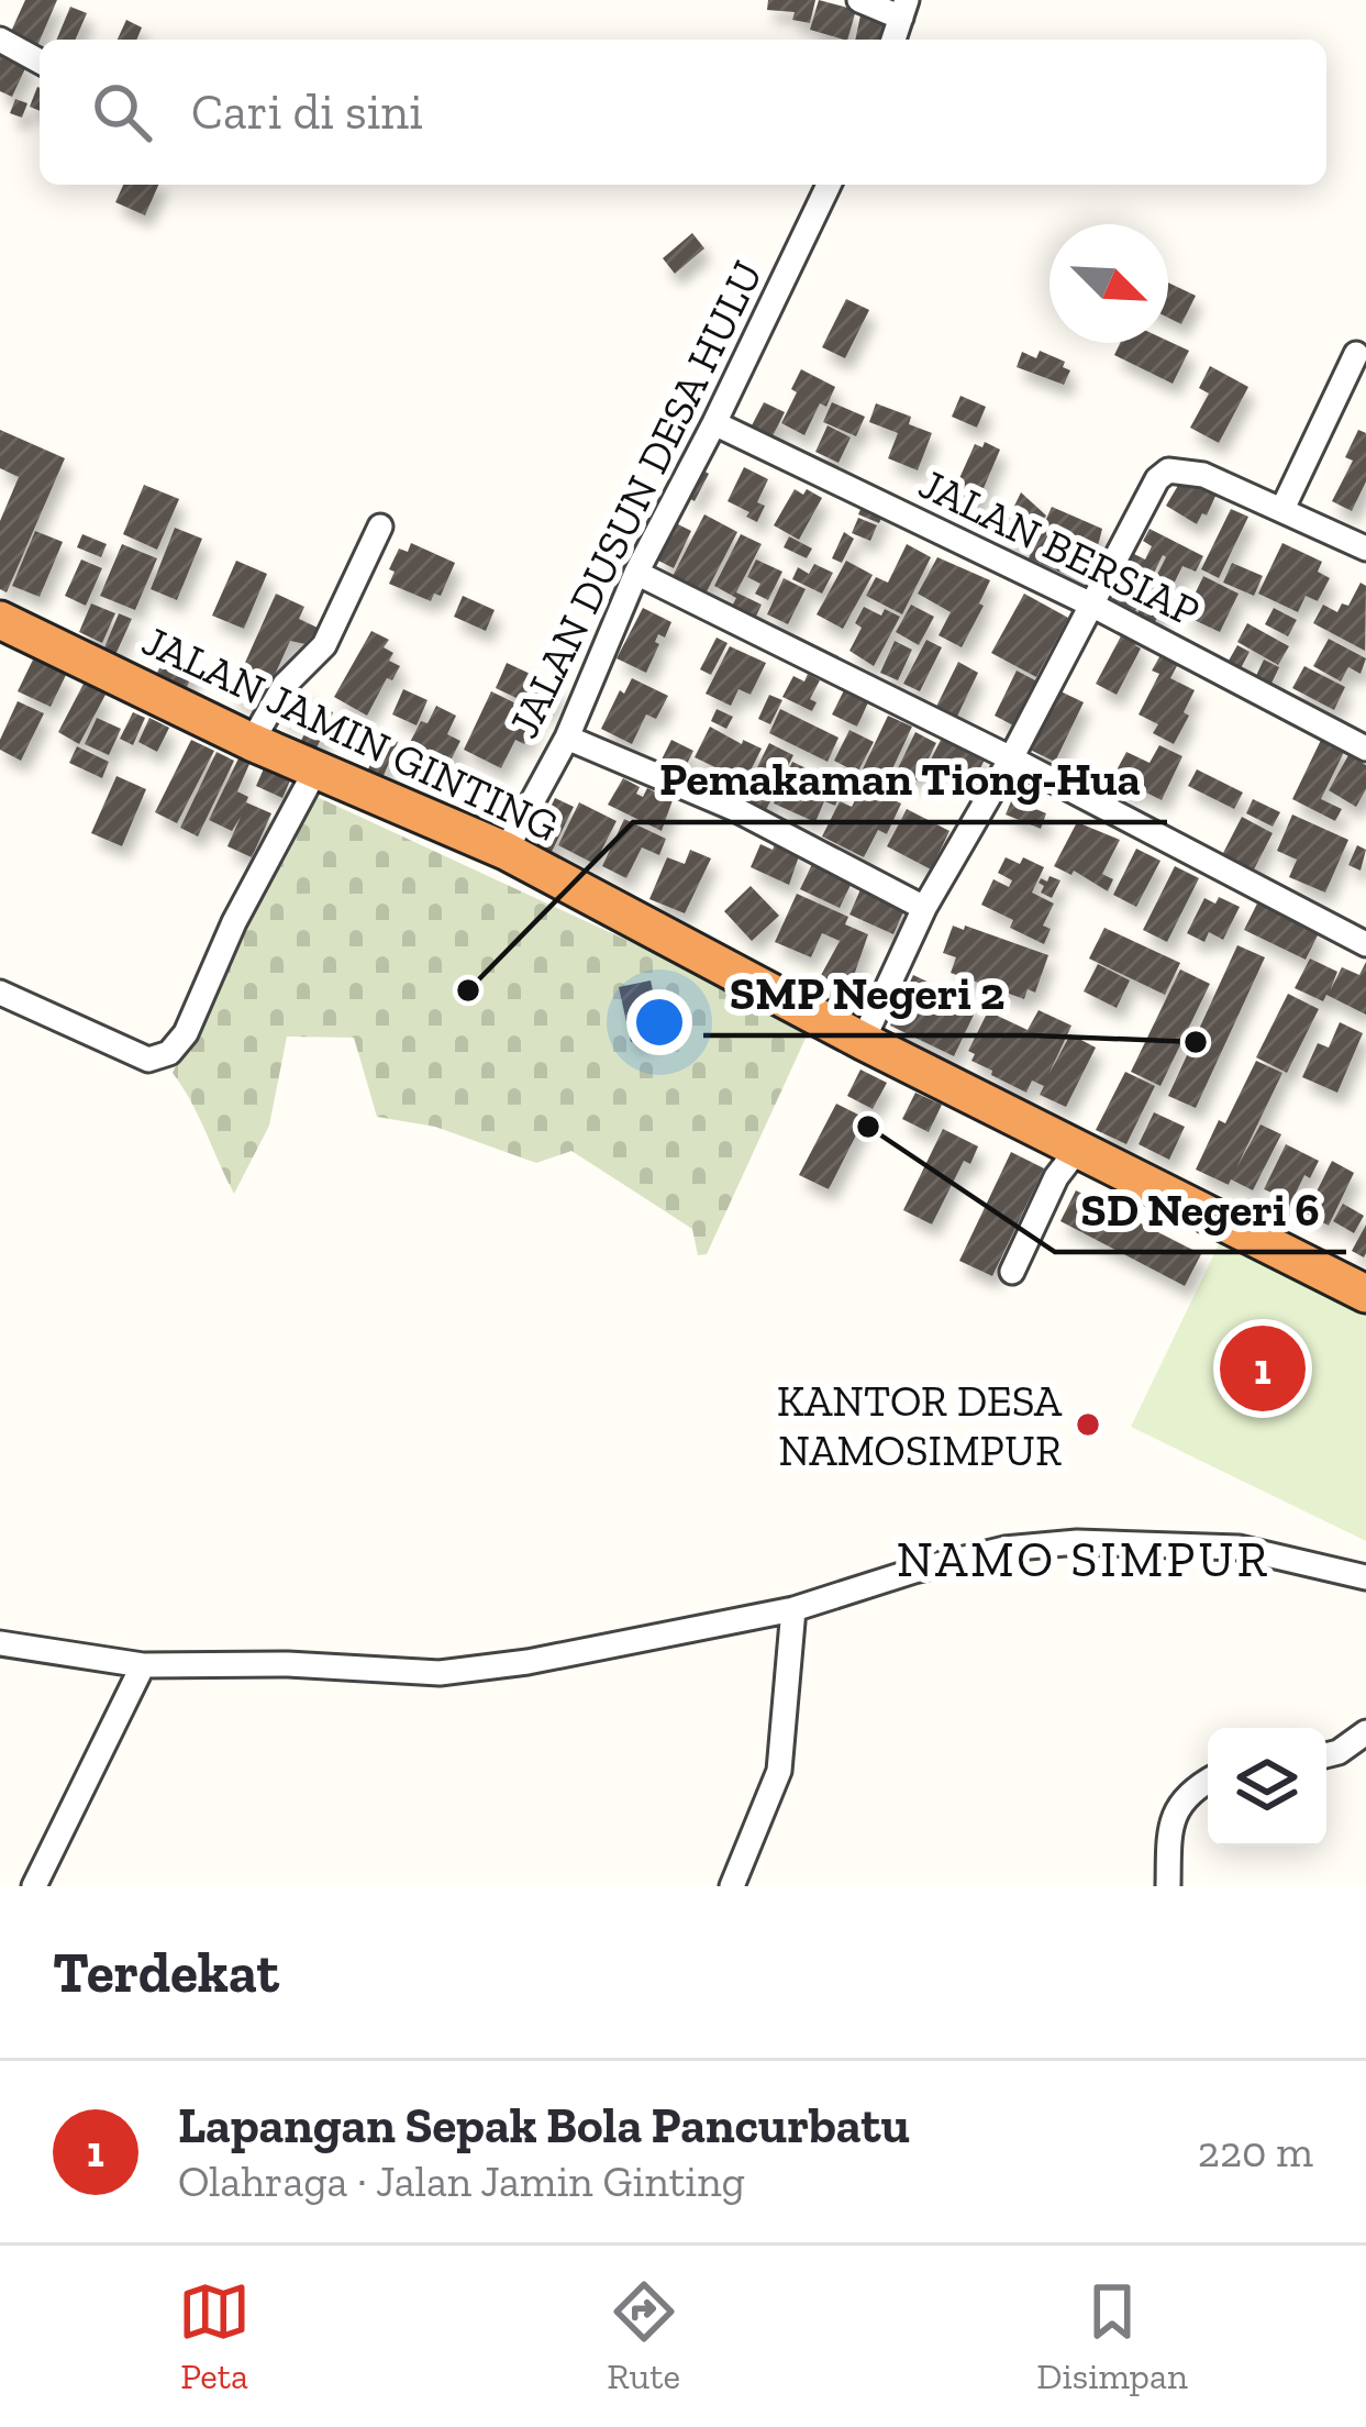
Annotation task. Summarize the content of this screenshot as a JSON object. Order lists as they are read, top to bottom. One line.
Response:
{"streets":{"highway":["JALAN JAMIN GINTING"],"street":["JALAN DUSUN DESA HULU","JALAN BERSIAP"]},"crossings":[["JALAN DUSUN DESA HULU","JALAN BERSIAP"],["JALAN DUSUN DESA HULU","JALAN JAMIN GINTING"]],"districts":["NAMO SIMPUR"],"places":["Pemakaman Tiong-Hua","SMP Negeri 2","SD Negeri 6","KANTOR DESA NAMOSIMPUR"],"north":"bottom right","page":{"search":"Cari di sini","pins":"1","heading":"Terdekat","list":[{"mark":"1","name":"Lapangan Sepak Bola Pancurbatu","note":"Olahraga · Jalan Jamin Ginting","value":"220 m"}],"nav":["Peta","Rute","Disimpan"]}}
